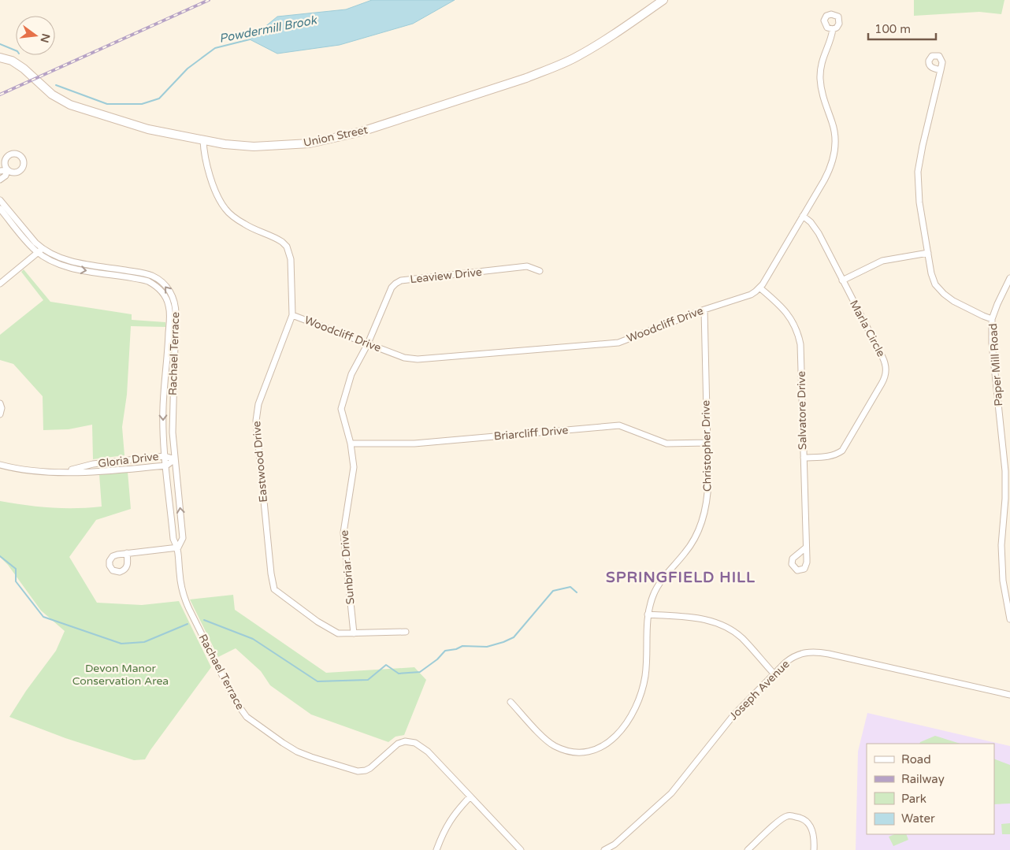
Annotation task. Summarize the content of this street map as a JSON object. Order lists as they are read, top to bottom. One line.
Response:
{"streets":{"main road":["Union Street"],"street":["Leaview Drive","Woodcliff Drive","Marla Circle","Rachael Terrace","Paper Mill Road","Salvatore Drive","Briarcliff Drive","Christopher Drive","Gloria Drive","Eastwood Drive","Sunbriar Drive","Joseph Avenue"]},"crossings":[["Union Street","Eastwood Drive"],["Leaview Drive","Woodcliff Drive"],["Leaview Drive","Sunbriar Drive"],["Woodcliff Drive","Marla Circle"],["Woodcliff Drive","Salvatore Drive"],["Woodcliff Drive","Christopher Drive"],["Woodcliff Drive","Eastwood Drive"],["Woodcliff Drive","Sunbriar Drive"],["Marla Circle","Salvatore Drive"],["Rachael Terrace","Gloria Drive"],["Briarcliff Drive","Christopher Drive"],["Briarcliff Drive","Sunbriar Drive"],["Eastwood Drive","Sunbriar Drive"]],"districts":["SPRINGFIELD HILL"],"water":["Powdermill Brook"],"parks":["Devon Manor Conservation Area"],"legend":["Road","Railway","Park","Water"],"scale_bar":"100 m","north":"right"}
